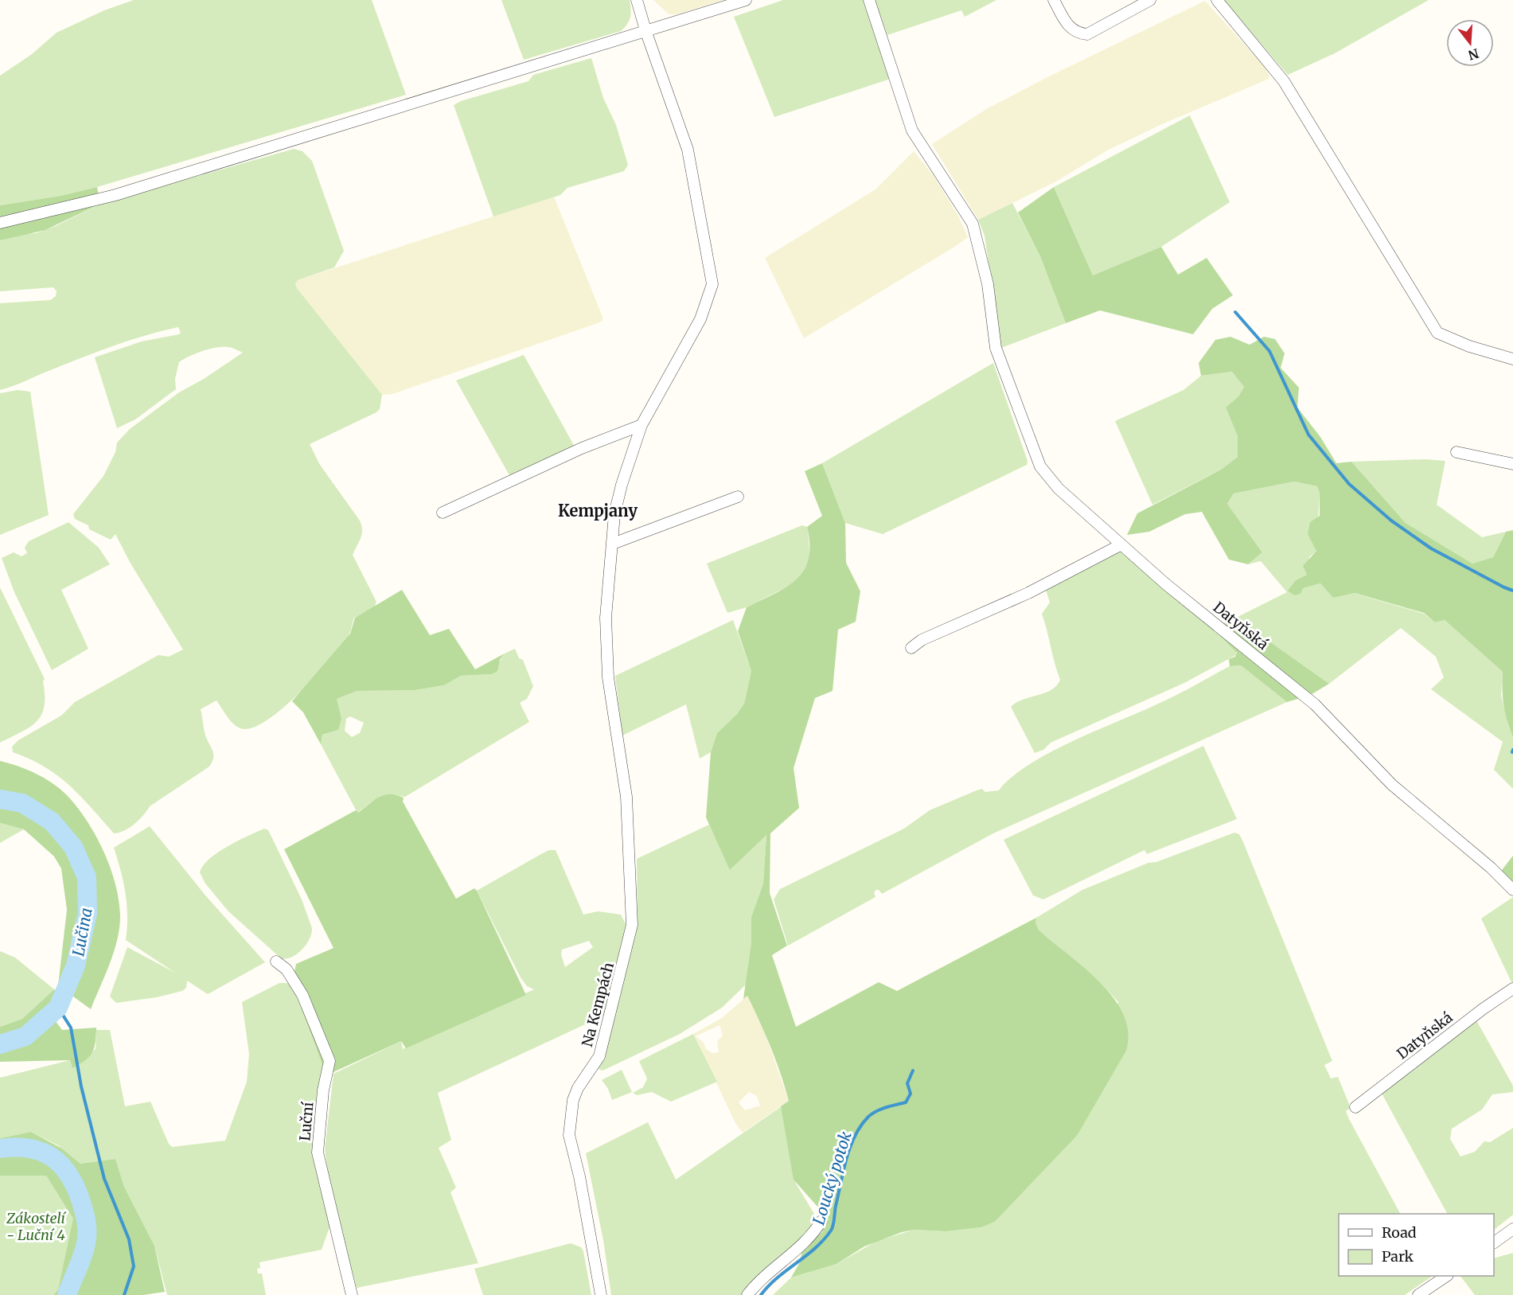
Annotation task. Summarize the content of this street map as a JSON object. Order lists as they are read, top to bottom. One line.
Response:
{"streets":{"street":["Datyňská","Na Kempách","Luční"]},"districts":["Kempjany"],"water":["Lučina","Loucký potok"],"parks":["Zákostelí - Luční 4"],"legend":["Road","Park"],"north":"bottom"}
